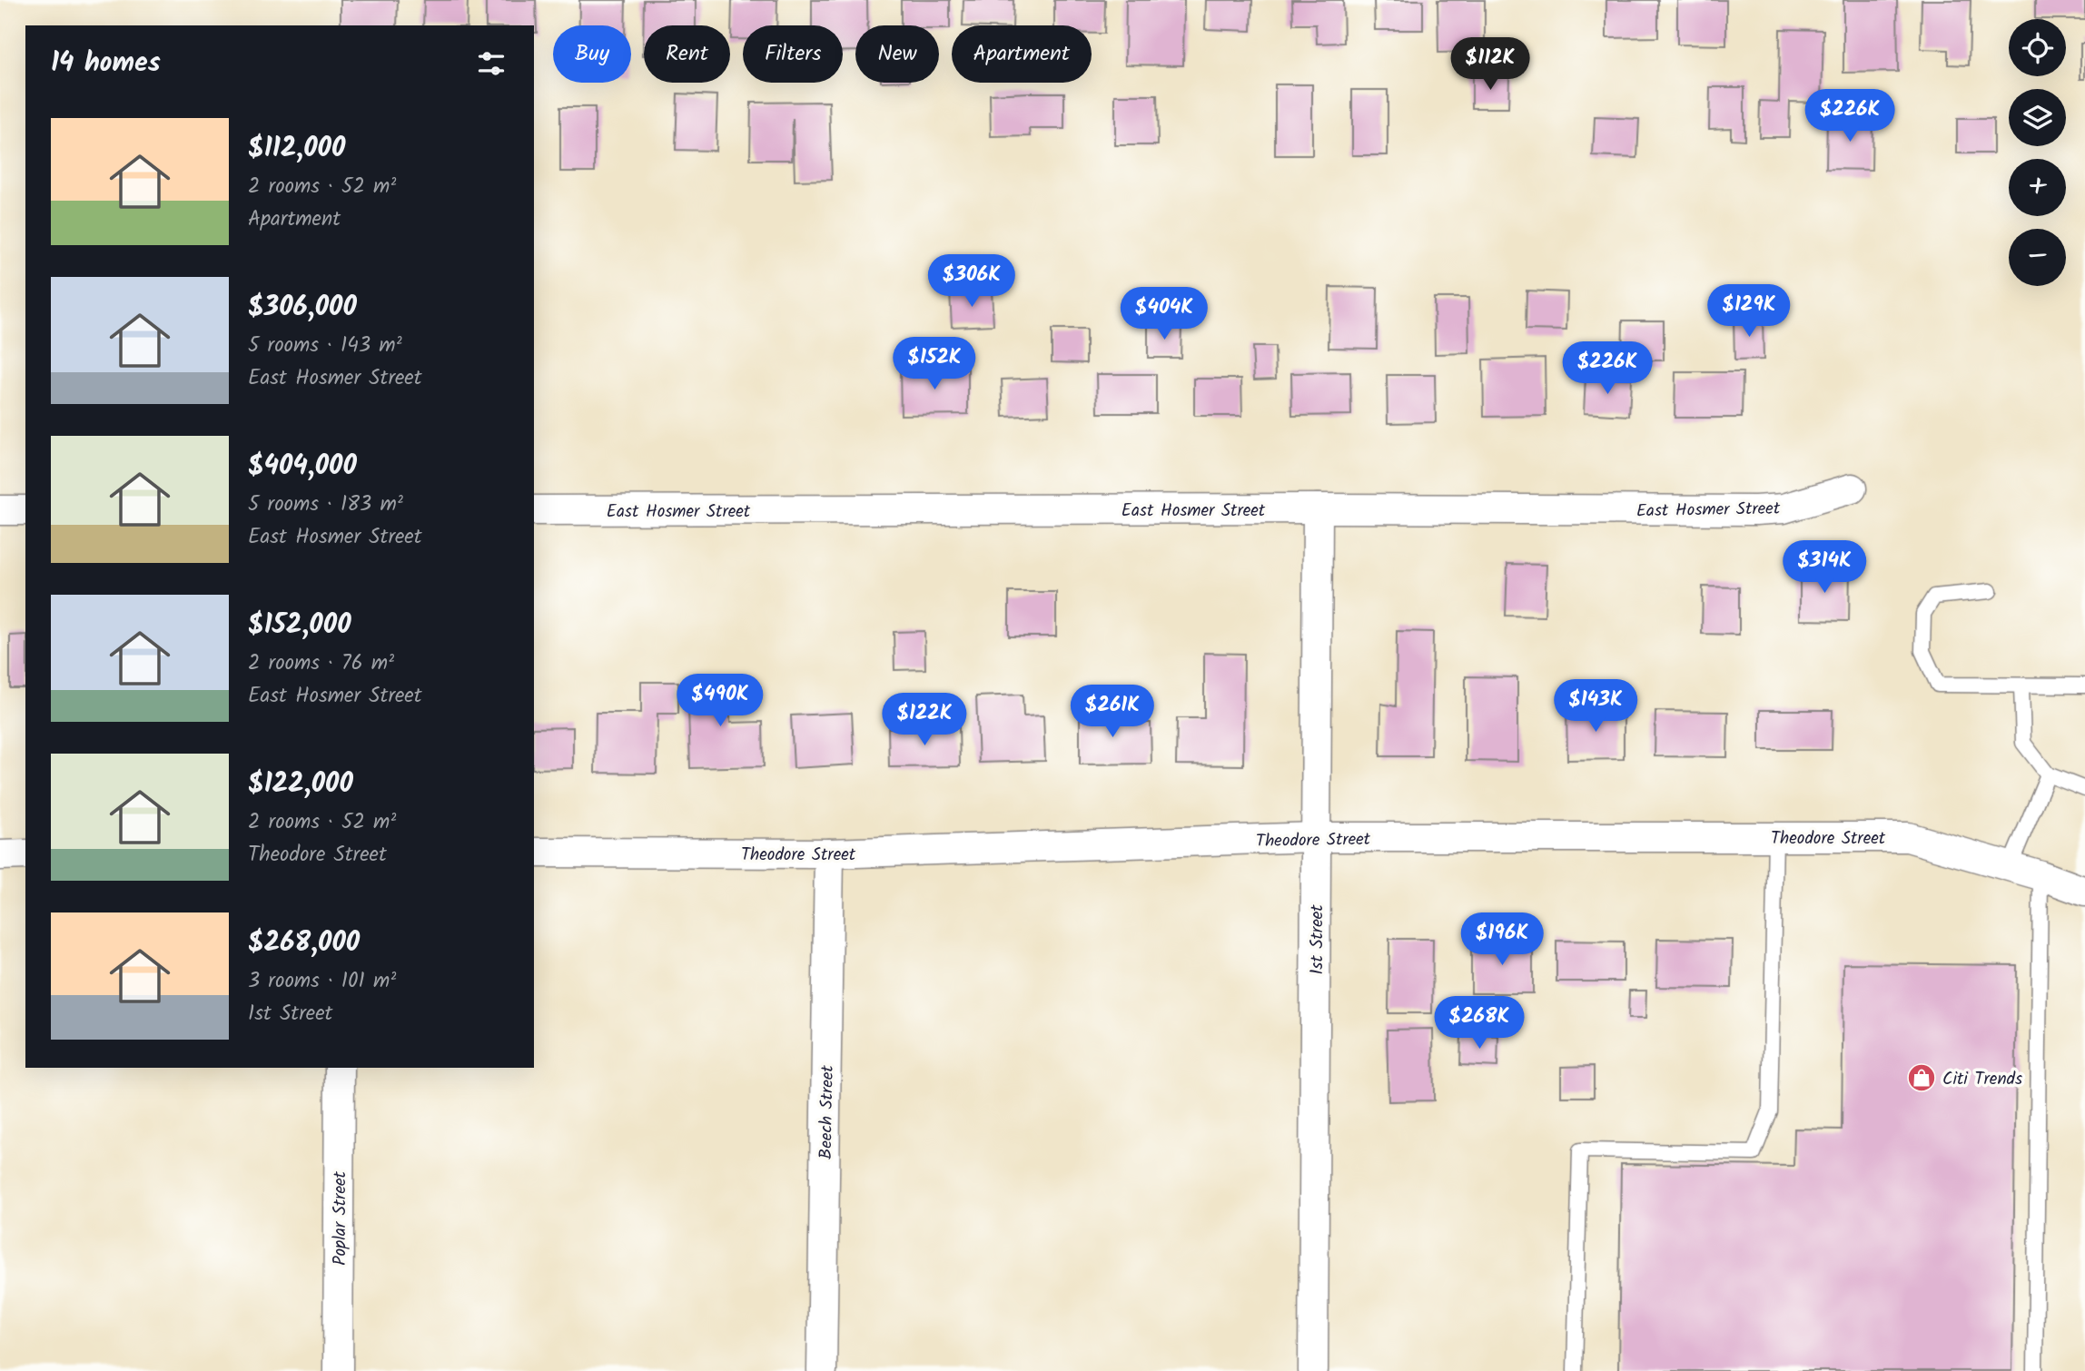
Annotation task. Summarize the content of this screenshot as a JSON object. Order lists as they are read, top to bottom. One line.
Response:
{"streets":{"street":["East Hosmer Street","Theodore Street","1st Street","Beech Street","Poplar Street"]},"crossings":[["East Hosmer Street","1st Street"],["Theodore Street","1st Street"],["Theodore Street","Beech Street"]],"places":{"shop":["Citi Trends"]},"page":{"map_buttons":["+","−"],"chip":["Buy","Rent","Filters","New","Apartment"],"heading":"14 homes","price":["$112K","$226K","$306K","$129K","$404K","$152K","$226K","$314K","$490K","$143K","$261K","$122K","$196K","$268K"],"list":[{"name":"$112,000","note":"2 rooms · 52 m² · Apartment"},{"name":"$306,000","note":"5 rooms · 143 m² · East Hosmer Street"},{"name":"$404,000","note":"5 rooms · 183 m² · East Hosmer Street"},{"name":"$152,000","note":"2 rooms · 76 m² · East Hosmer Street"},{"name":"$122,000","note":"2 rooms · 52 m² · Theodore Street"},{"name":"$268,000","note":"3 rooms · 101 m² · 1st Street"}]}}
